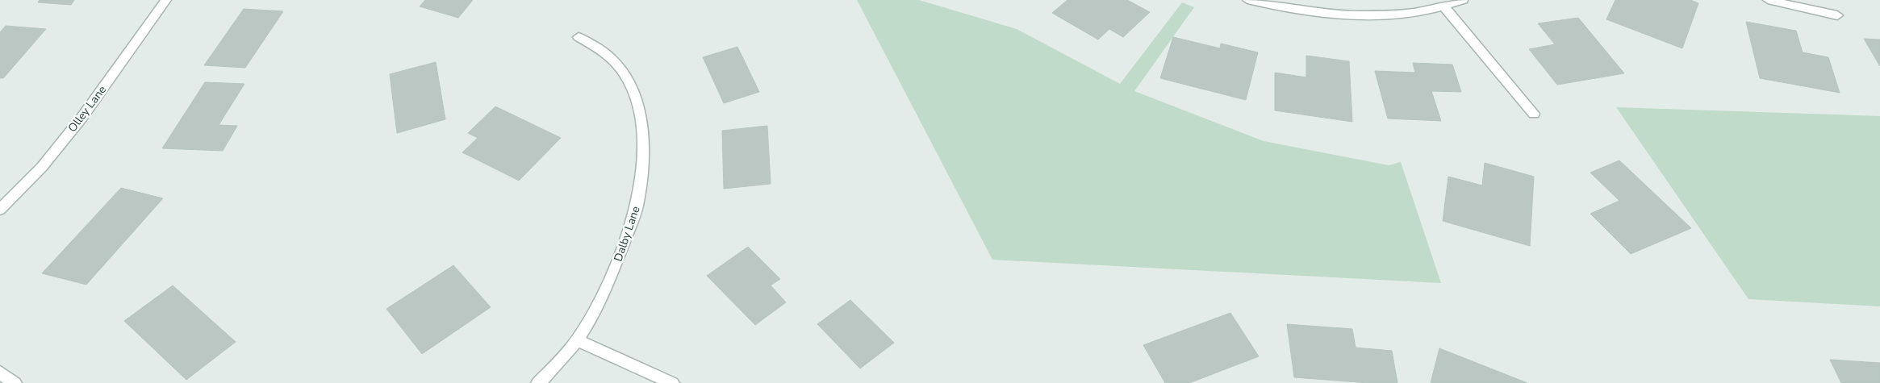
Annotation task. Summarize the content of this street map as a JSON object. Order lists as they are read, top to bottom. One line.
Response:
{"streets":{"street":["Olley Lane","Dalby Lane"]}}
